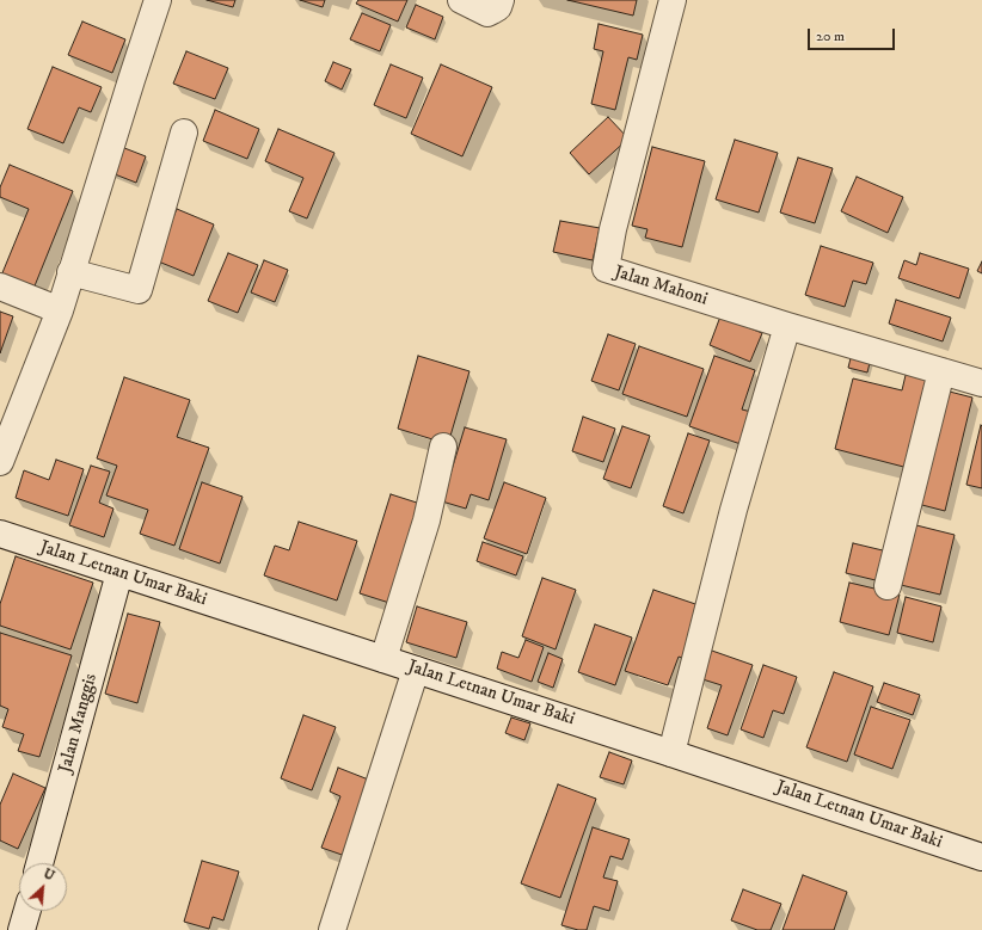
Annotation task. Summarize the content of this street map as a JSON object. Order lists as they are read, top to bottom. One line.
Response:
{"streets":{"street":["Jalan Mahoni","Jalan Letnan Umar Baki","Jalan Manggis"]},"crossings":[["Jalan Letnan Umar Baki","Jalan Manggis"]],"scale_bar":"20 m","north":"top right"}
